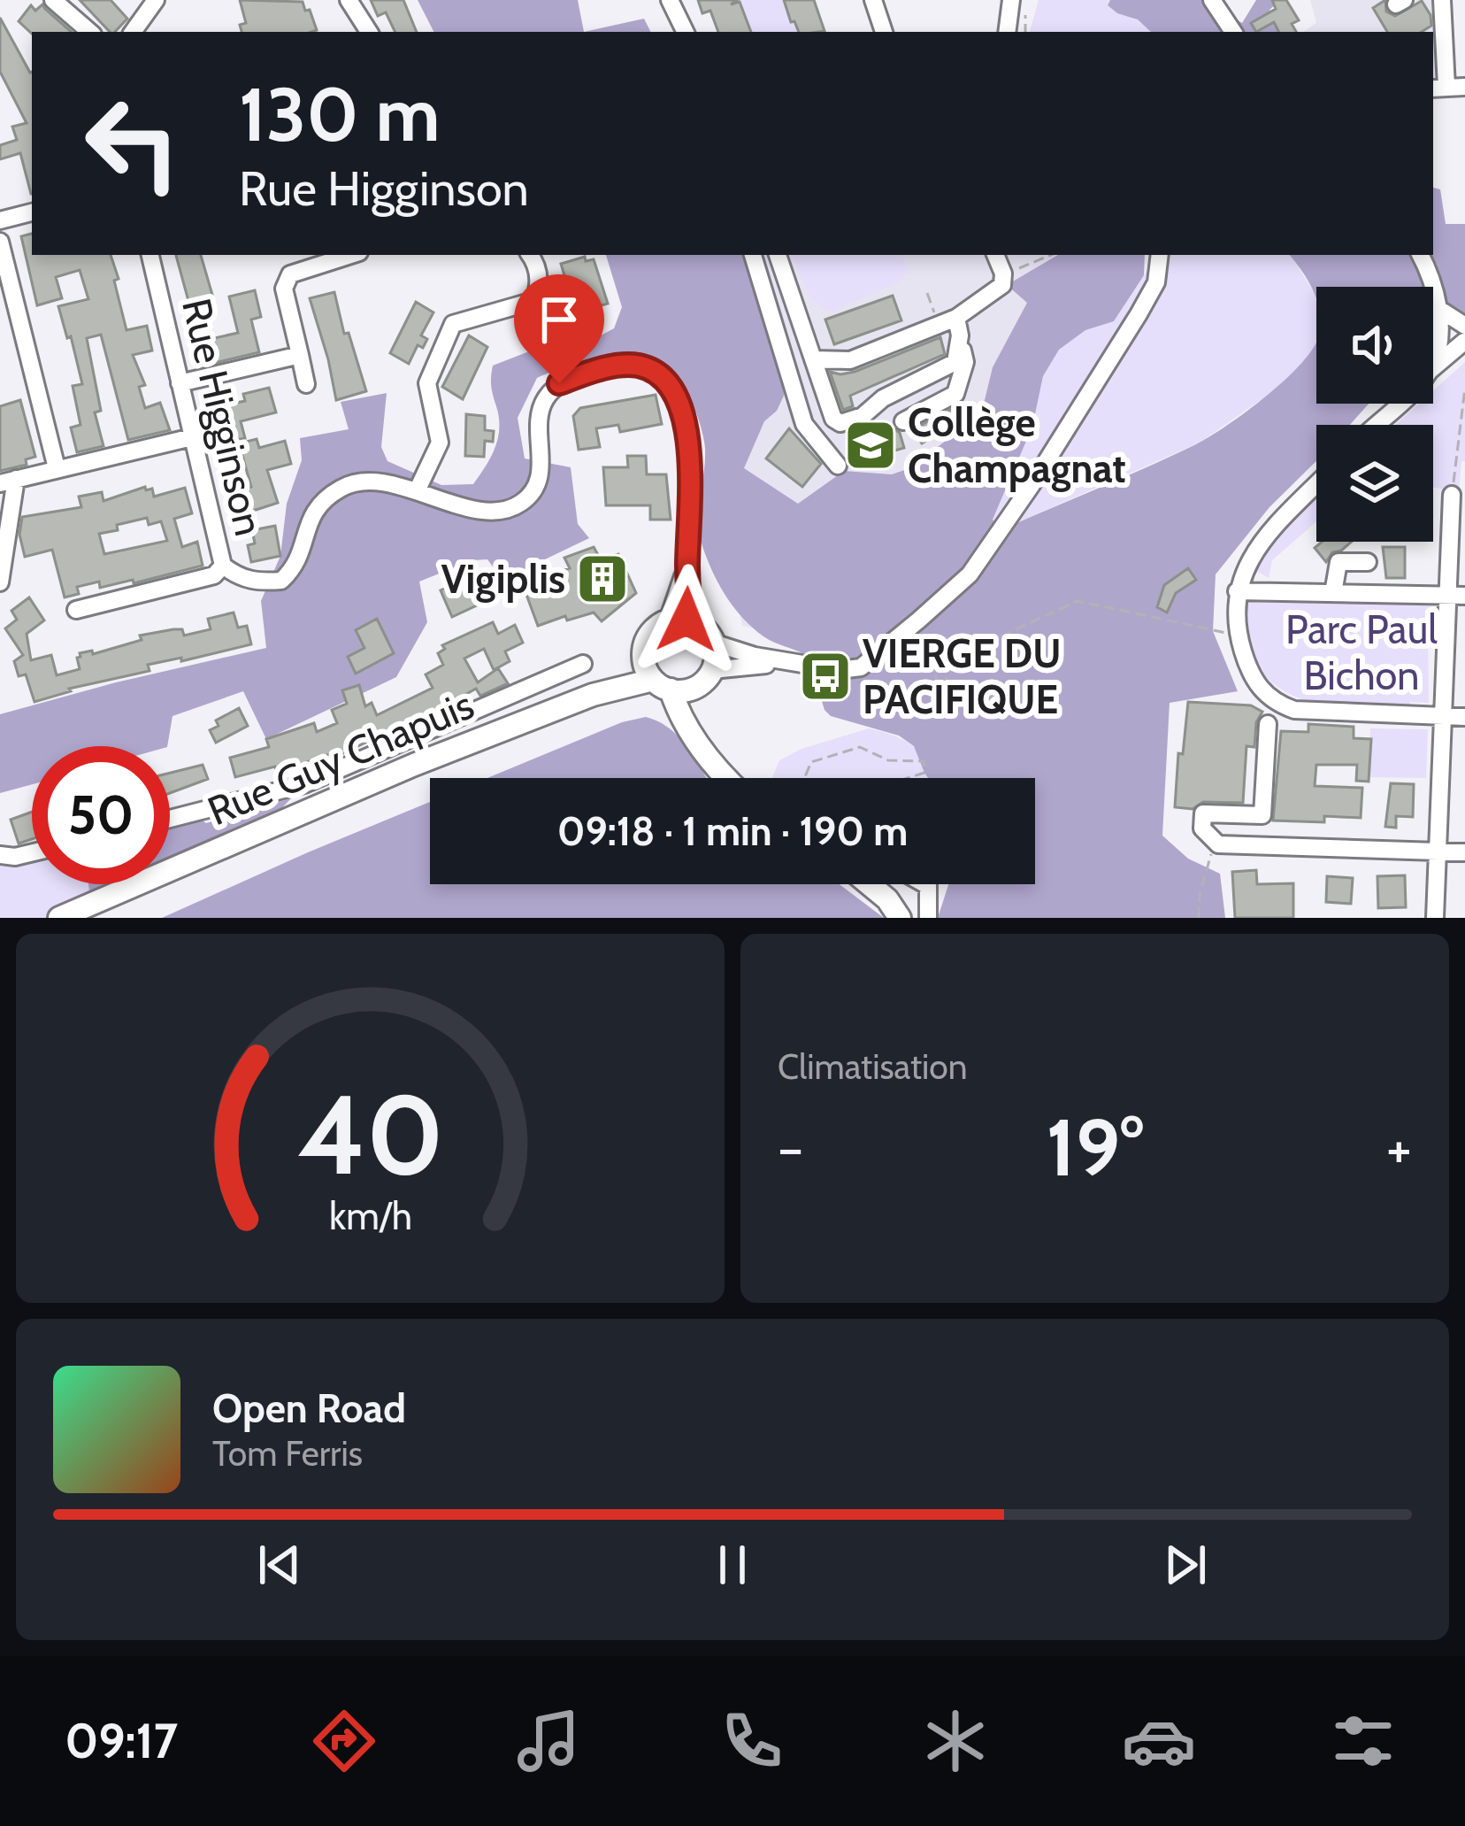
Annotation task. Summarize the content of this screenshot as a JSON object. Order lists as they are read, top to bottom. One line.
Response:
{"streets":{"main road":["Rue Guy Chapuis"],"street":["Rue Higginson"]},"crossings":[["Rue Higginson","Rue Guy Chapuis"]],"parks":["Parc Paul Bichon"],"places":{"school or university":["Collège Champagnat"],"building":["Vigiplis"],"bus stop":["VIERGE DU PACIFIQUE"]},"page":{"turn":["130 m","Rue Higginson"],"limit":"50","trip":"09:18 · 1 min · 190 m","tile":"Climatisation","heat":["−","19°","+"],"song":["Open Road","Tom Ferris"],"tabs":"09:17","gauge":["40","km/h"]}}
